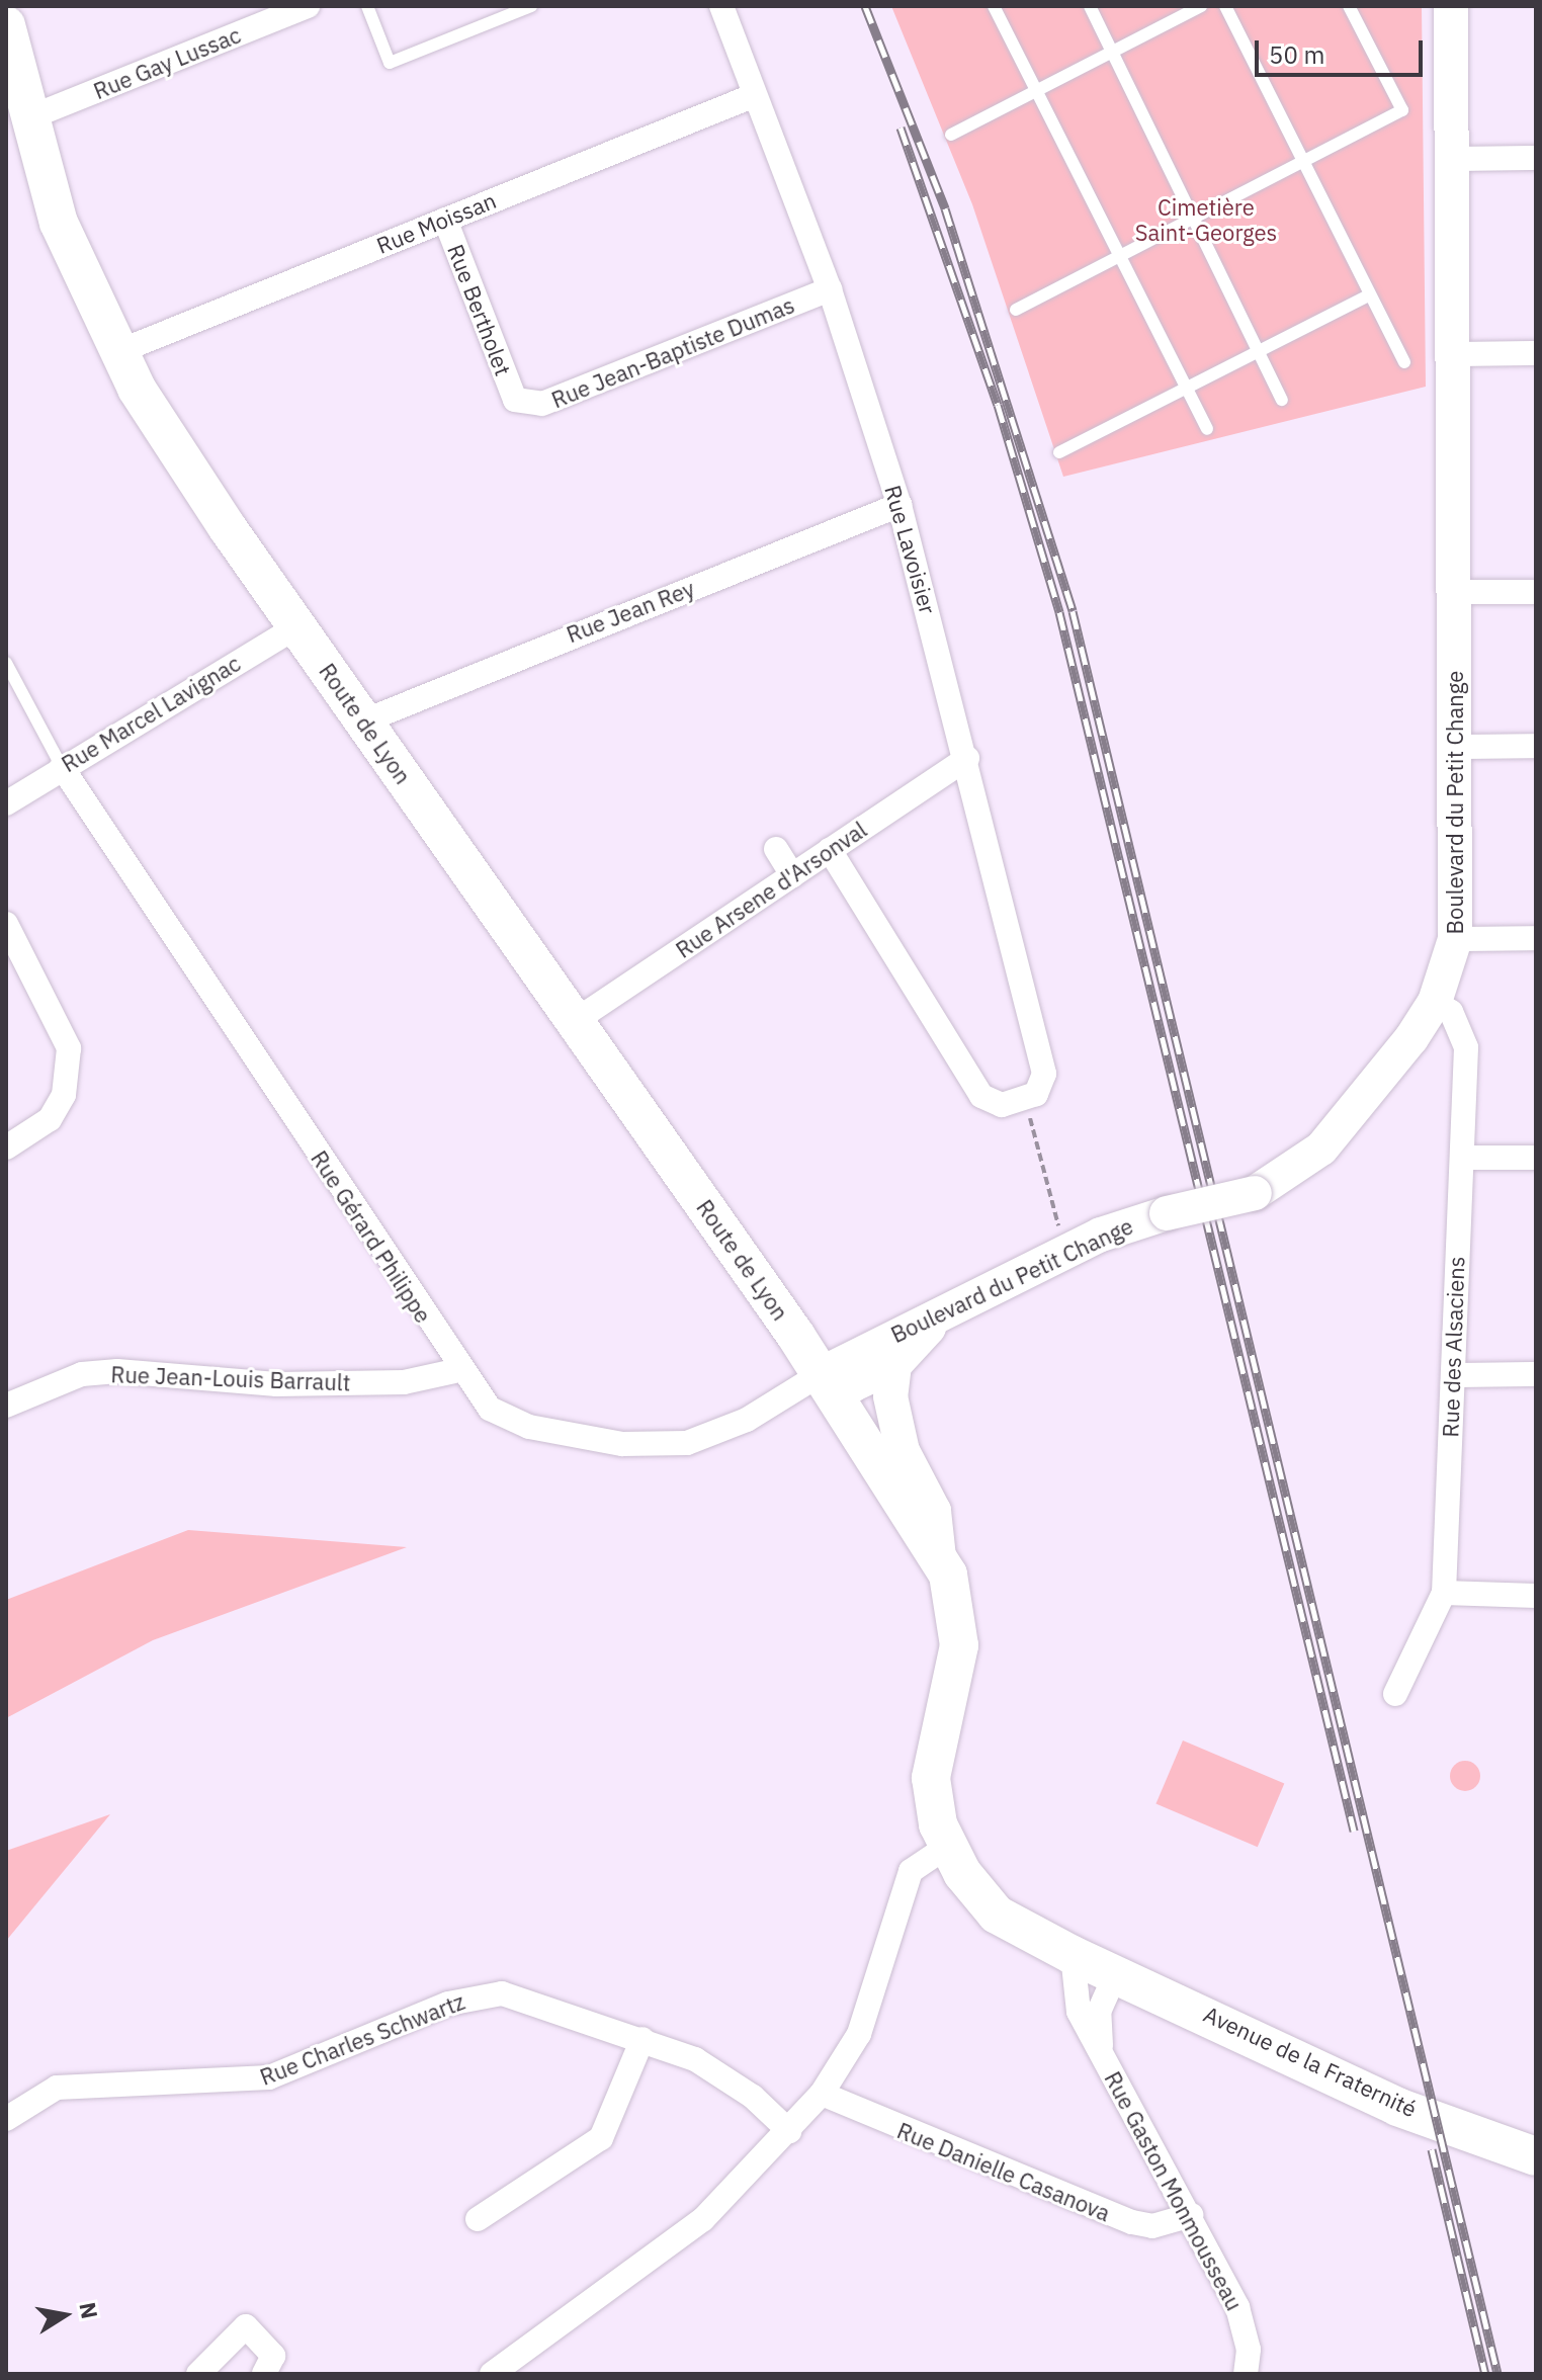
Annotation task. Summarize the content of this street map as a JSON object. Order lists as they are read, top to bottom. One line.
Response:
{"streets":{"main road":["Route de Lyon","Boulevard du Petit Change","Avenue de la Fraternité"],"street":["Rue Gay Lussac","Rue Moissan","Rue Bertholet","Rue Jean-Baptiste Dumas","Rue Lavoisier","Rue Jean Rey","Rue Marcel Lavignac","Rue Arsene d'Arsonval","Rue Gérard Philippe","Rue des Alsaciens","Rue Jean-Louis Barrault","Rue Charles Schwartz","Rue Danielle Casanova","Rue Gaston Monmousseau"]},"crossings":[["Rue Gay Lussac","Route de Lyon"],["Rue Moissan","Rue Bertholet"],["Rue Moissan","Rue Lavoisier"],["Rue Moissan","Route de Lyon"],["Rue Bertholet","Rue Jean-Baptiste Dumas"],["Rue Jean-Baptiste Dumas","Rue Lavoisier"],["Rue Lavoisier","Rue Jean Rey"],["Rue Lavoisier","Rue Arsene d'Arsonval"],["Rue Jean Rey","Route de Lyon"],["Rue Marcel Lavignac","Route de Lyon"],["Rue Marcel Lavignac","Rue Gérard Philippe"],["Route de Lyon","Boulevard du Petit Change"],["Route de Lyon","Rue Arsene d'Arsonval"],["Route de Lyon","Rue Gérard Philippe"],["Route de Lyon","Avenue de la Fraternité"],["Boulevard du Petit Change","Rue Gérard Philippe"],["Boulevard du Petit Change","Rue des Alsaciens"],["Rue Gérard Philippe","Rue Jean-Louis Barrault"],["Avenue de la Fraternité","Rue Gaston Monmousseau"],["Rue Danielle Casanova","Rue Gaston Monmousseau"]],"parks":["Cimetière Saint-Georges"],"scale_bar":"50 m","north":"right"}
